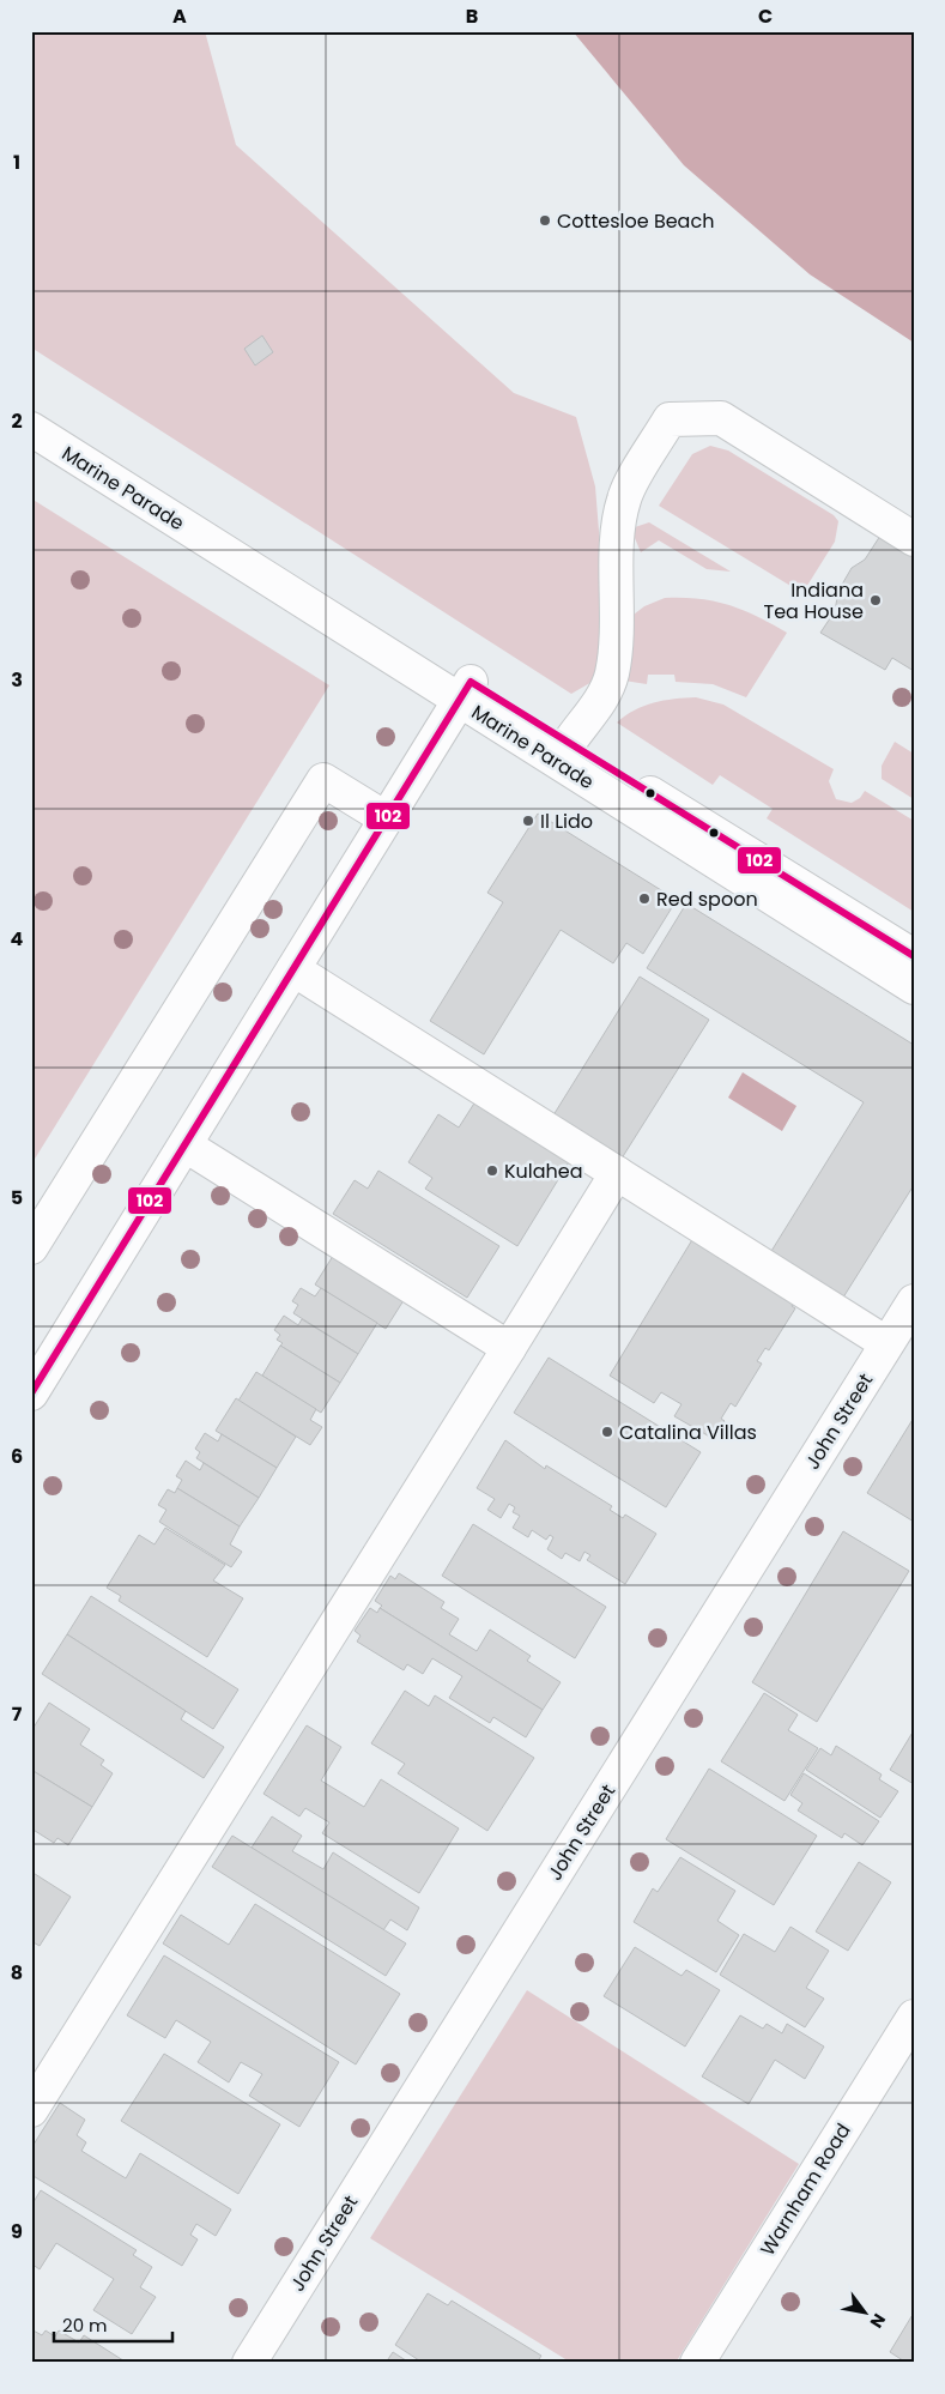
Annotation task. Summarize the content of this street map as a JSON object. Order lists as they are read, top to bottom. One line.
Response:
{"streets":{"street":["Marine Parade","John Street","Warnham Road"]},"places":["Cottesloe Beach","Indiana Tea House","Il Lido","Red spoon","Kulahea","Catalina Villas"],"lines":["transit line 102"],"scale_bar":"20 m","north":"bottom right","grid":{"columns":["A","B","C"],"rows":["1","2","3","4","5","6","7","8","9"]}}
